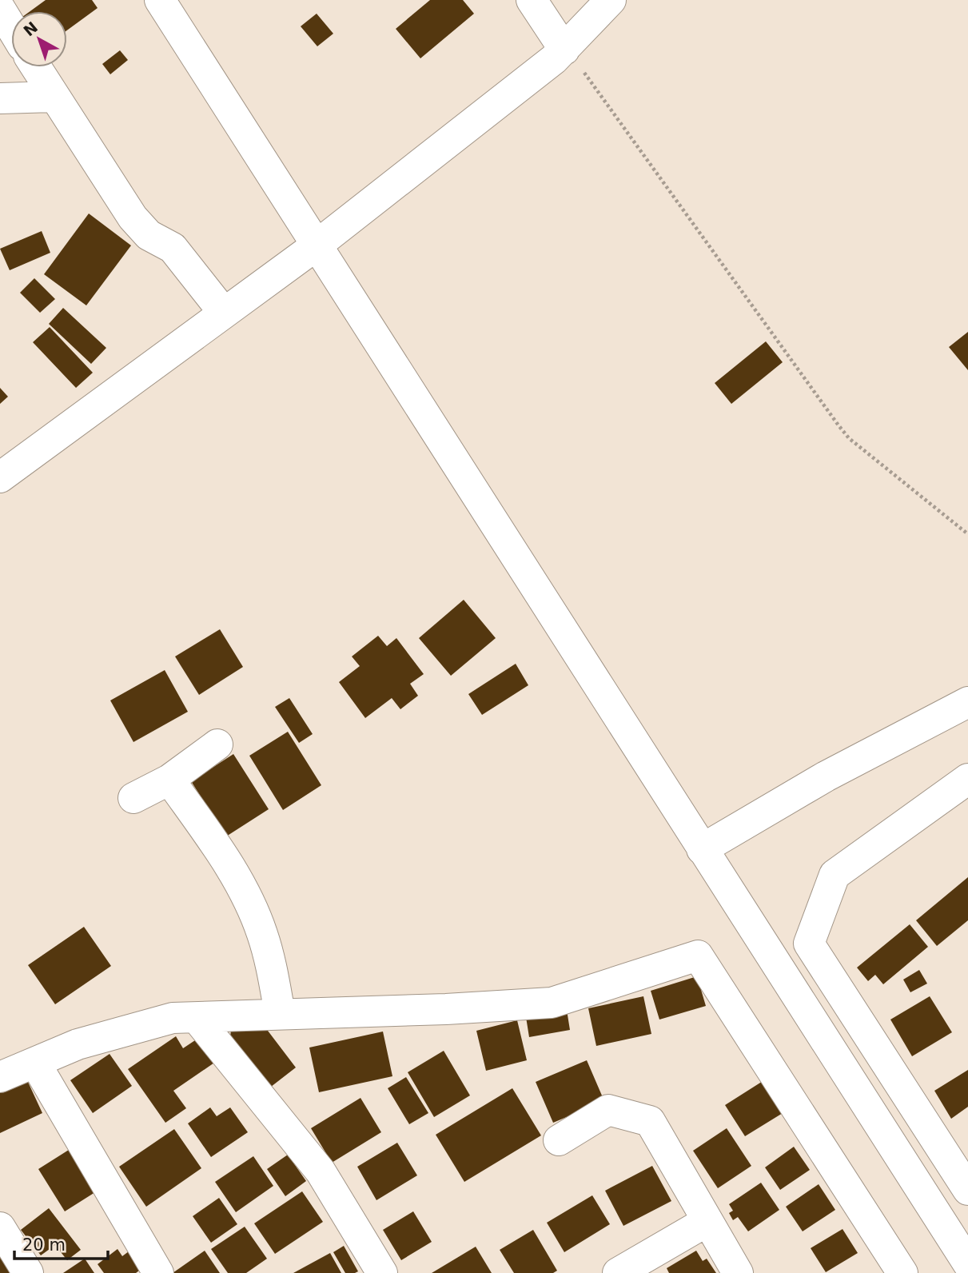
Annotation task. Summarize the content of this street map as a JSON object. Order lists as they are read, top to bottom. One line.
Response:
{"scale_bar":"20 m","north":"top left"}
